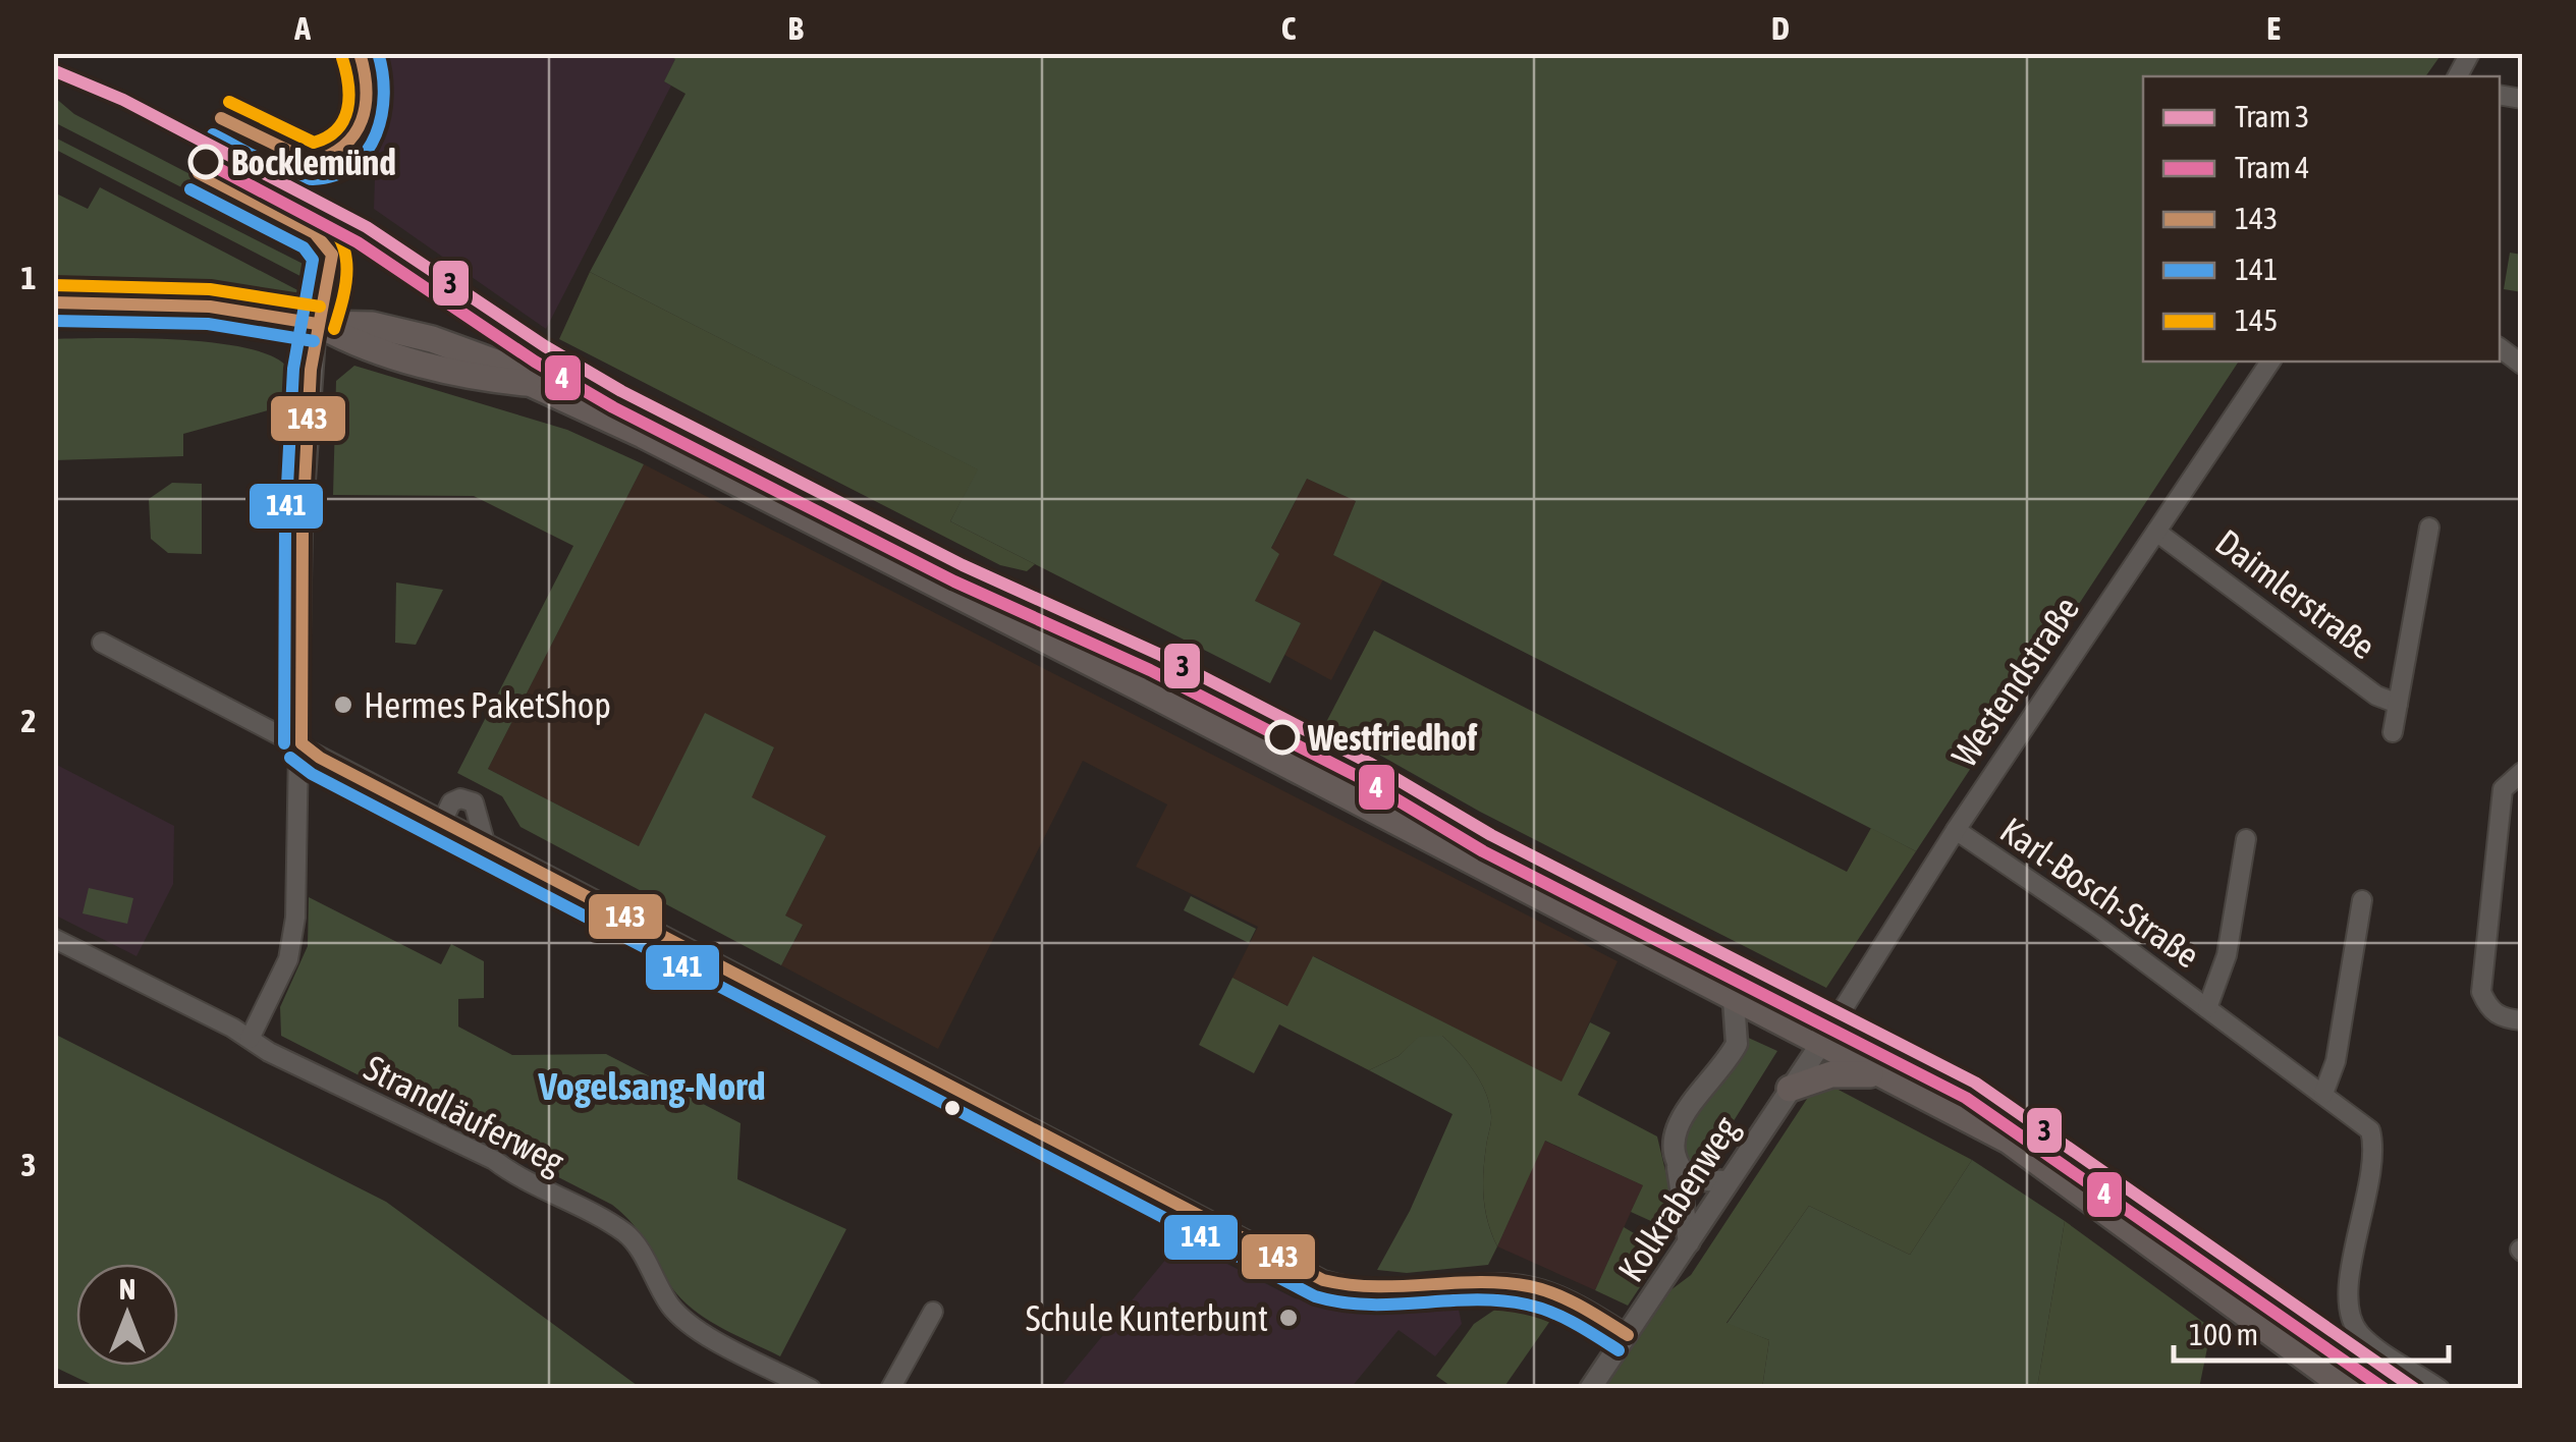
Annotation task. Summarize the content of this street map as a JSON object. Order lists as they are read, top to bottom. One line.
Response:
{"streets":{"street":["Daimlerstraße","Westendstraße","Karl-Bosch-Straße","Strandläuferweg","Kolkrabenweg"]},"crossings":[["Daimlerstraße","Westendstraße"],["Westendstraße","Karl-Bosch-Straße"],["Westendstraße","Kolkrabenweg"]],"districts":["Vogelsang-Nord"],"places":["Bocklemünd","Hermes PaketShop","Westfriedhof","Schule Kunterbunt"],"lines":["transit line 143","transit line 141","transit line 145","tram line 3","tram line 4"],"legend":["Tram 3","Tram 4","143","141","145"],"scale_bar":"100 m","north":"top","grid":{"columns":["A","B","C","D","E"],"rows":["1","2","3"]}}
